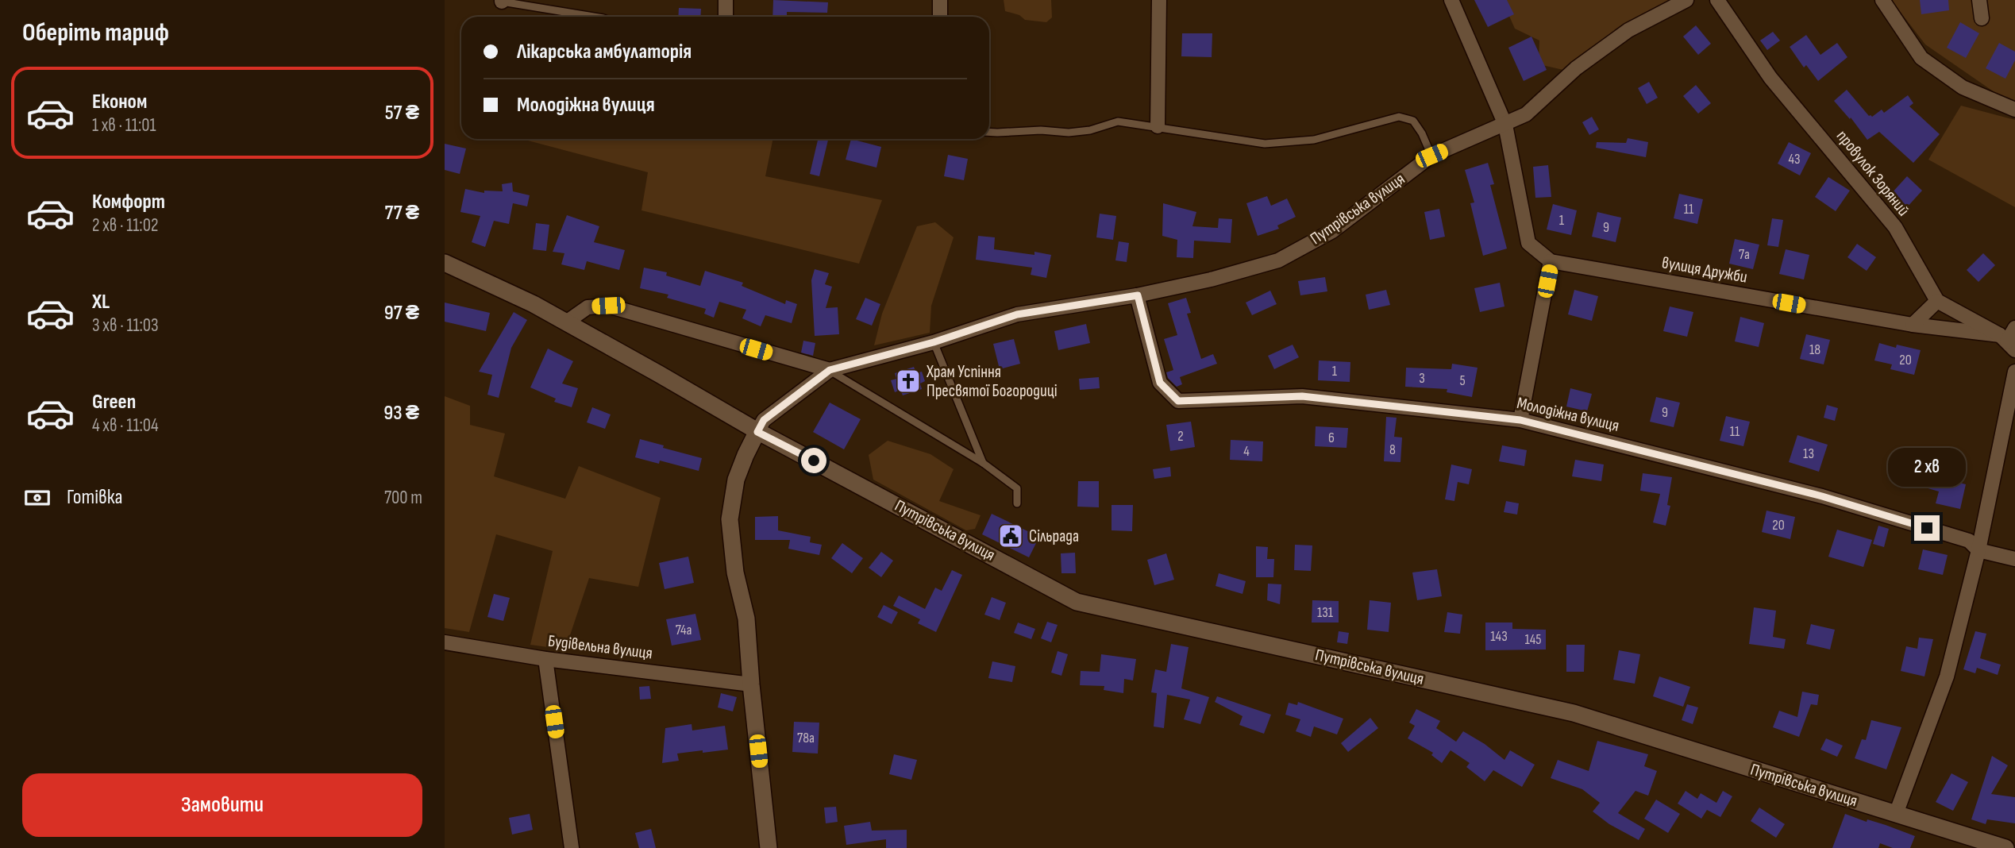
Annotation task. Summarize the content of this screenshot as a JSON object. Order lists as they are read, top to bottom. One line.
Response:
{"streets":{"main road":["Путрівська вулиця"],"street":["провулок Зоряний","вулиця Дружби","Молодіжна вулиця","Будівельна вулиця"]},"crossings":[["Путрівська вулиця","Молодіжна вулиця"]],"places":{"church":["Храм Успіння Пресвятої Богородиці"],"public building":["Сільрада"]},"house_numbers":["43","11","1","9","7а","18","20","1","3","5","9","11","2","6","8","4","13","20","131","74а","143","145","78a"],"page":{"heading":"Оберіть тариф","banner":["Лікарська амбулаторія","Молодіжна вулиця"],"list":[{"name":"Економ","note":"1 хв · 11:01","value":"57 ₴"},{"name":"Комфорт","note":"2 хв · 11:02","value":"77 ₴"},{"name":"XL","note":"3 хв · 11:03","value":"97 ₴"},{"name":"Green","note":"4 хв · 11:04","value":"93 ₴"}],"bubble":"2 хв","pay":["Готівка","700 m"],"buttons":"Замовити"}}
